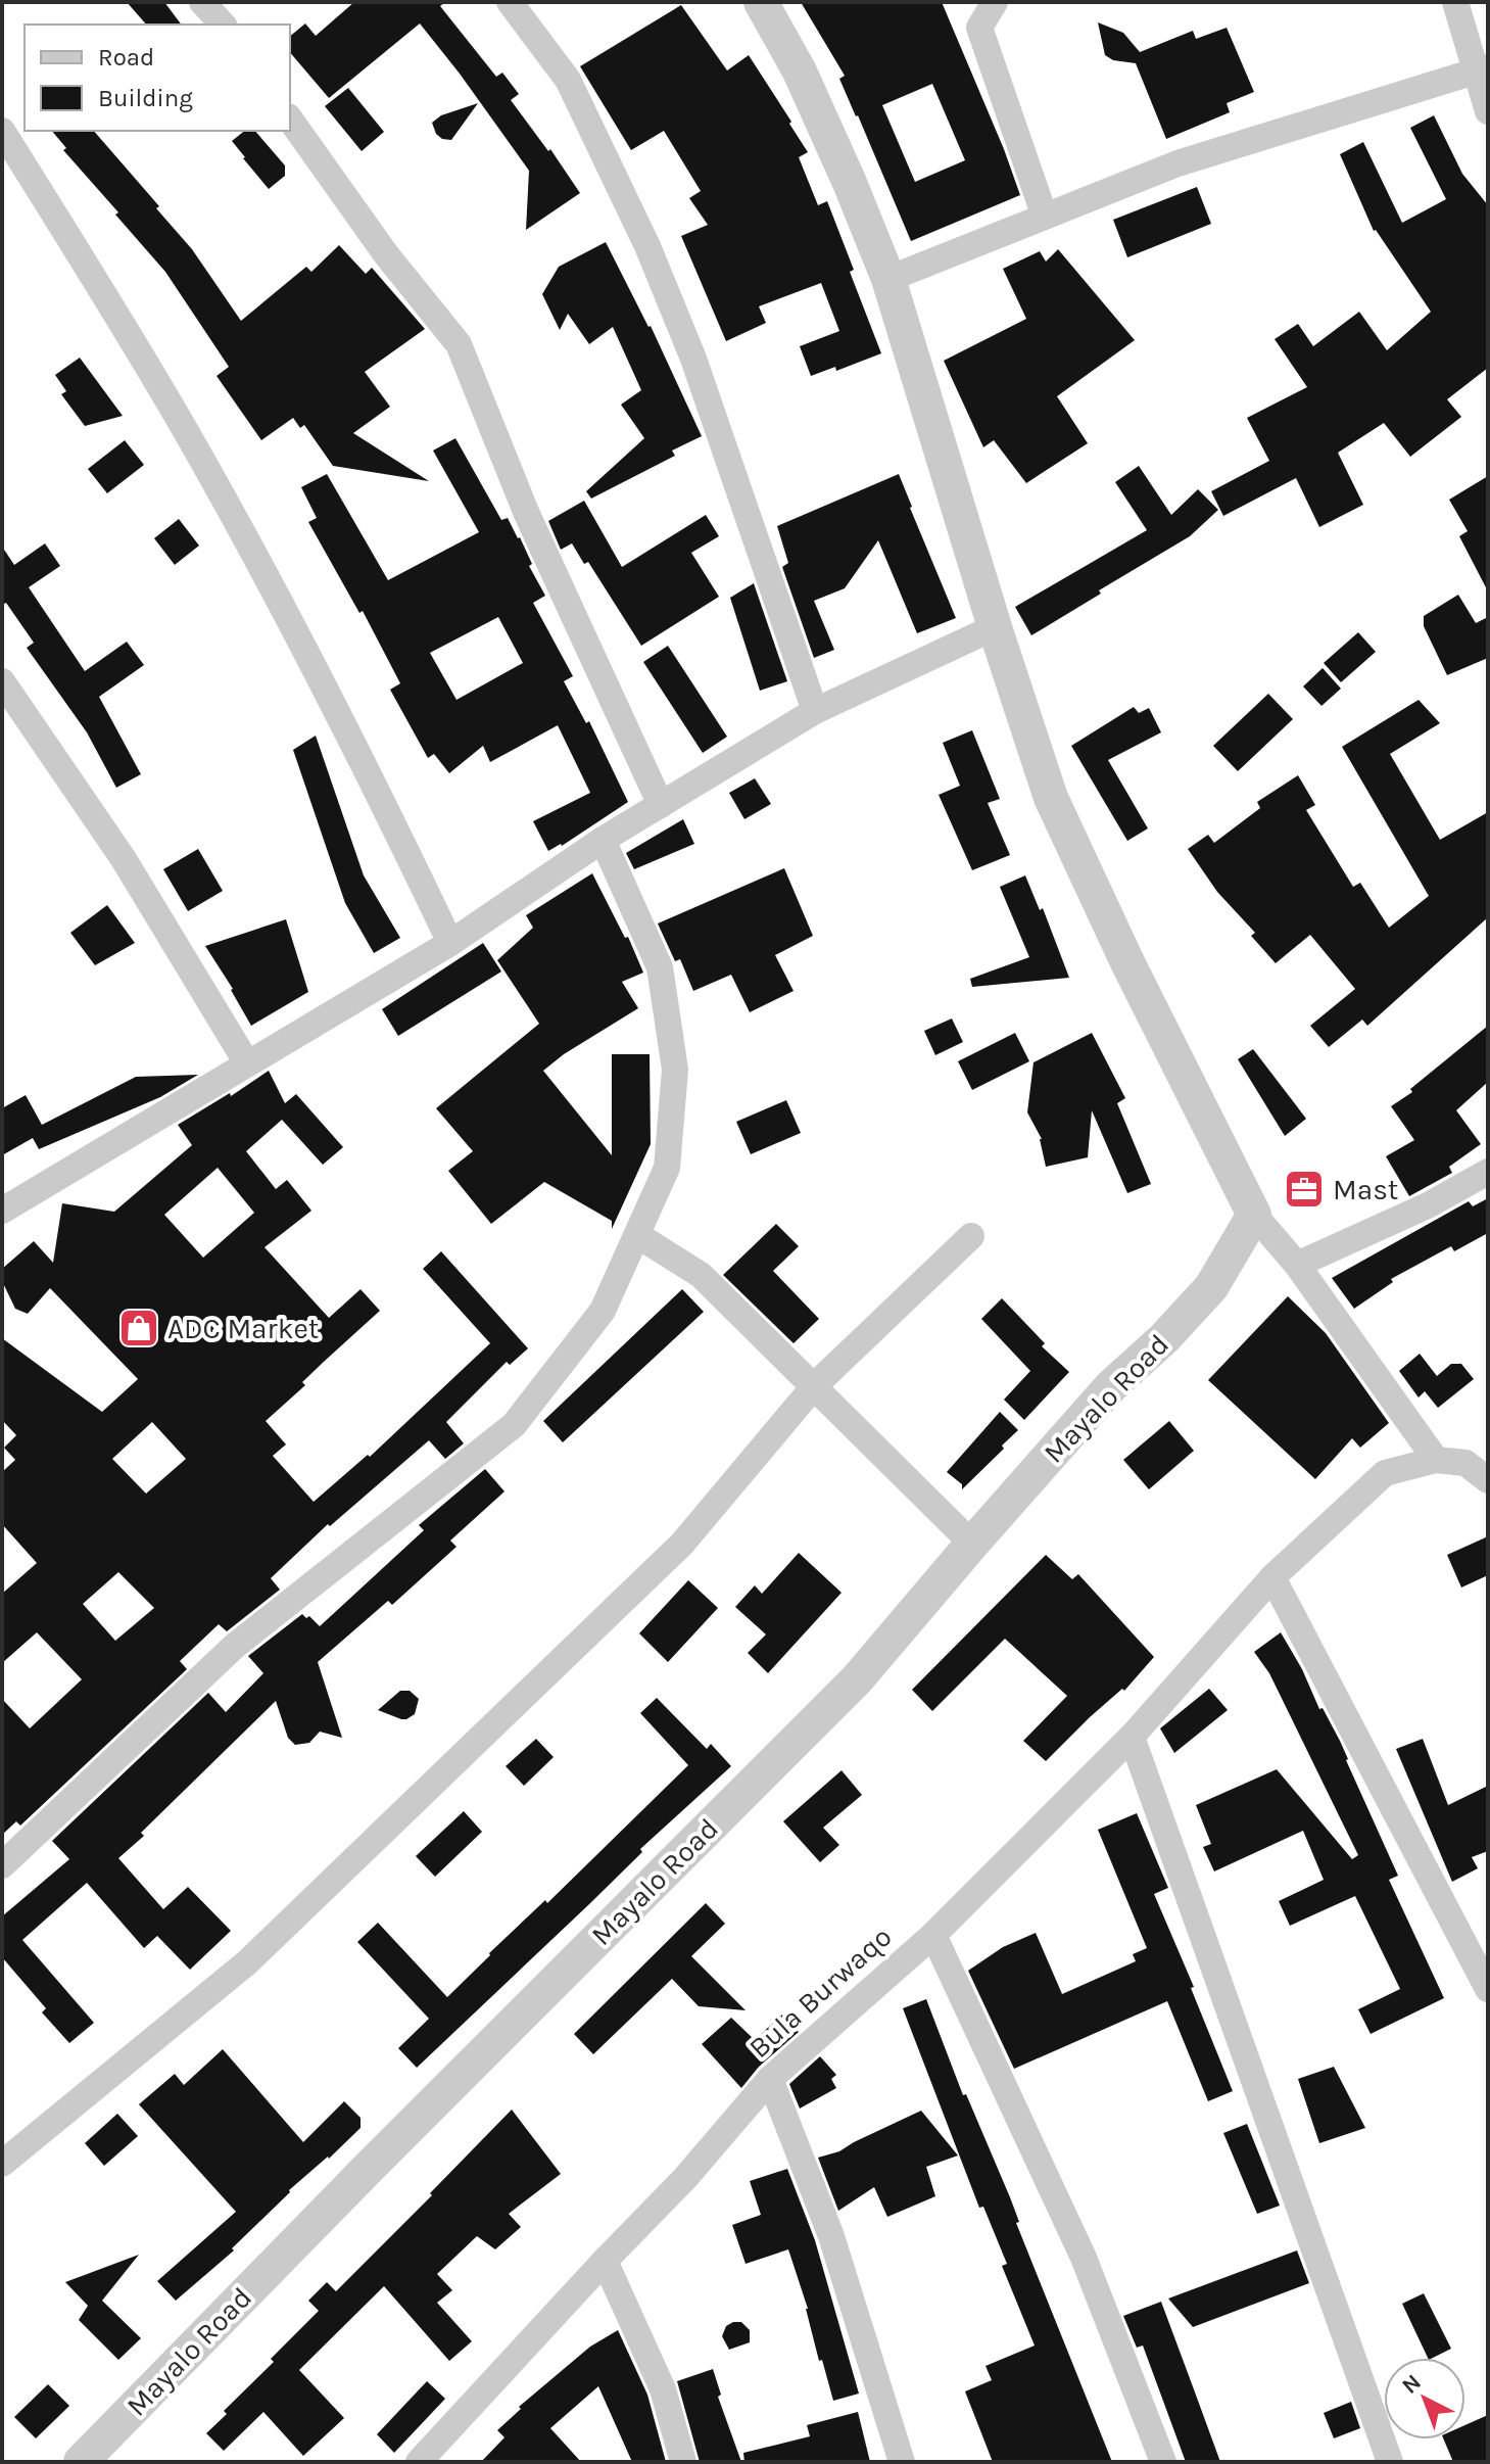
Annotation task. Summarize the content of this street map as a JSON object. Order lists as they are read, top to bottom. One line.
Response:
{"streets":{"street":["Mayalo Road","Bula Burwaqo"]},"places":{"office":["Mast"],"shop":["ADC Market"]},"legend":["Road","Building"],"north":"top left"}
